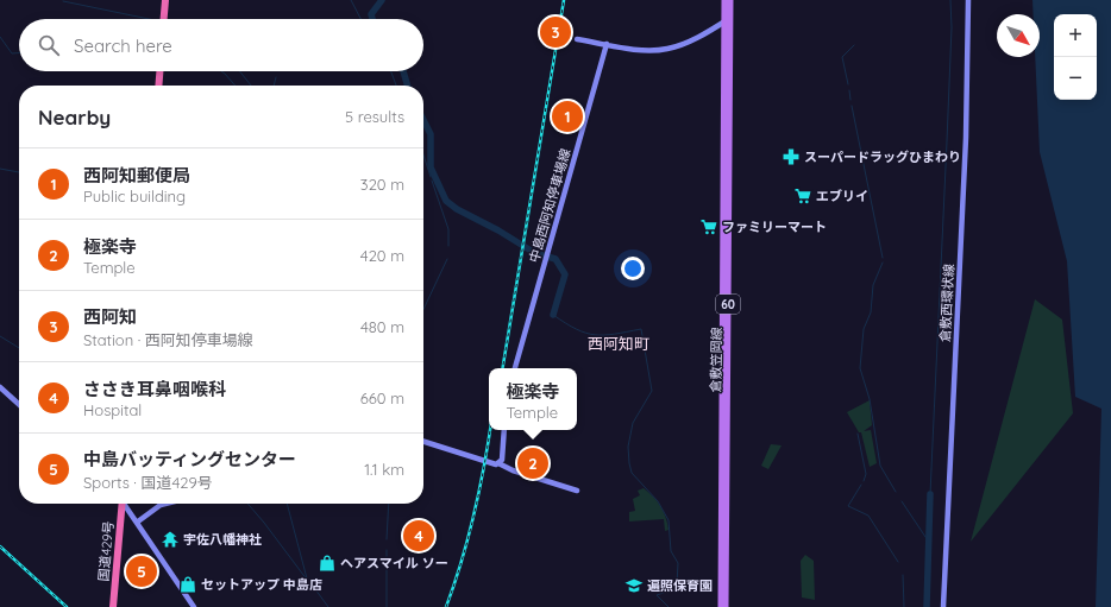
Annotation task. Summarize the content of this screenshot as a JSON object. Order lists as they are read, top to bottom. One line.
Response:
{"streets":{"highway":["国道429号"],"main road":["中島西阿知停車場線","倉敷西環状線","60","倉敷笠岡線"]},"districts":["西阿知町"],"places":{"pharmacy":["スーパードラッグひまわり"],"supermarket":["エブリイ","ファミリーマート"],"temple":["宇佐八幡神社"],"shop":["ヘアスマイル ソー","セットアップ 中島店"],"school or university":["遍照保育園"]},"north":"bottom right","page":{"map_buttons":["+","−"],"pins":["3","1","2","4","5"],"search":"Search here","heading":["Nearby","5 results"],"list":[{"mark":"1","name":"西阿知郵便局","note":"Public building","value":"320 m"},{"mark":"2","name":"極楽寺","note":"Temple","value":"420 m"},{"mark":"3","name":"西阿知","note":"Station · 西阿知停車場線","value":"480 m"},{"mark":"4","name":"ささき耳鼻咽喉科","note":"Hospital","value":"660 m"},{"mark":"5","name":"中島バッティングセンター","note":"Sports · 国道429号","value":"1.1 km"}],"popup":["極楽寺","Temple"]}}
